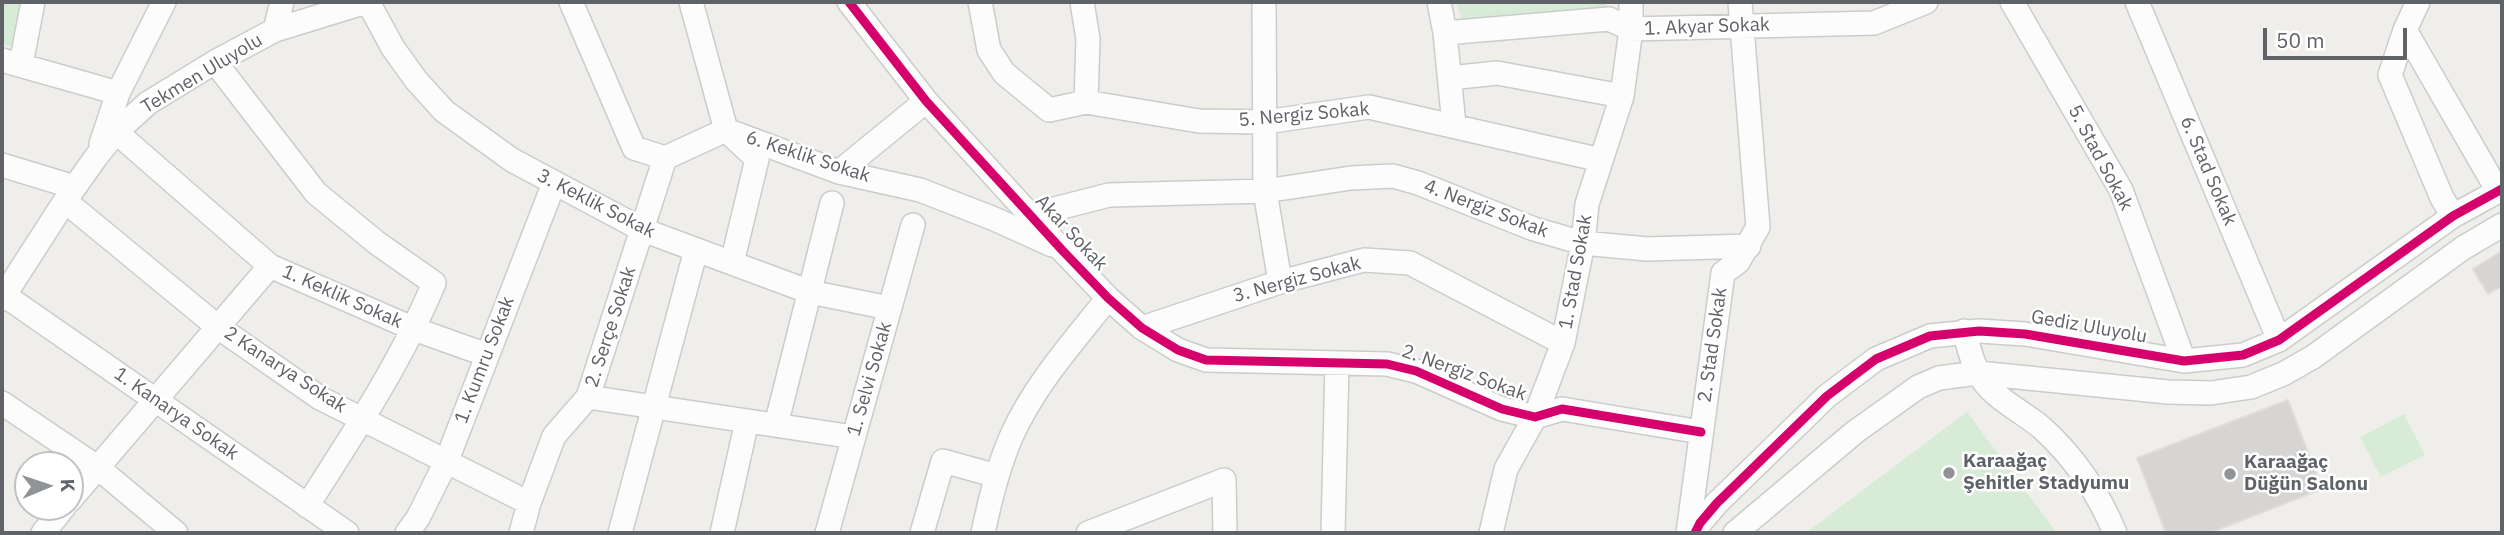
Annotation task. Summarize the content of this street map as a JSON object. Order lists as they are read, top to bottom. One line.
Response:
{"streets":{"street":["1. Akyar Sokak","Tekmen Uluyolu","5. Nergiz Sokak","6. Keklik Sokak","5. Stad Sokak","6. Stad Sokak","3. Keklik Sokak","4. Nergiz Sokak","Akar Sokak","1. Stad Sokak","3. Nergiz Sokak","1. Keklik Sokak","2. Serçe Sokak","Gediz Uluyolu","2. Stad Sokak","1. Kumru Sokak","2 Kanarya Sokak","2. Nergiz Sokak","1. Selvi Sokak","1. Kanarya Sokak"]},"crossings":[["1. Akyar Sokak","1. Stad Sokak"],["1. Akyar Sokak","2. Stad Sokak"],["Tekmen Uluyolu","3. Keklik Sokak"],["Tekmen Uluyolu","1. Keklik Sokak"],["Tekmen Uluyolu","2 Kanarya Sokak"],["Tekmen Uluyolu","1. Kanarya Sokak"],["5. Nergiz Sokak","1. Stad Sokak"],["6. Keklik Sokak","Akar Sokak"],["5. Stad Sokak","Gediz Uluyolu"],["6. Stad Sokak","Gediz Uluyolu"],["3. Keklik Sokak","2. Serçe Sokak"],["3. Keklik Sokak","1. Kumru Sokak"],["3. Keklik Sokak","1. Selvi Sokak"],["4. Nergiz Sokak","Akar Sokak"],["4. Nergiz Sokak","1. Stad Sokak"],["4. Nergiz Sokak","2. Stad Sokak"],["Akar Sokak","3. Nergiz Sokak"],["Akar Sokak","2. Nergiz Sokak"],["1. Stad Sokak","3. Nergiz Sokak"],["1. Stad Sokak","2. Nergiz Sokak"],["1. Keklik Sokak","1. Kumru Sokak"],["2. Serçe Sokak","2 Kanarya Sokak"],["2. Stad Sokak","2. Nergiz Sokak"],["1. Kumru Sokak","2 Kanarya Sokak"]],"places":["Karaağaç Şehitler Stadyumu","Karaağaç Düğün Salonu"],"scale_bar":"50 m","north":"right"}
